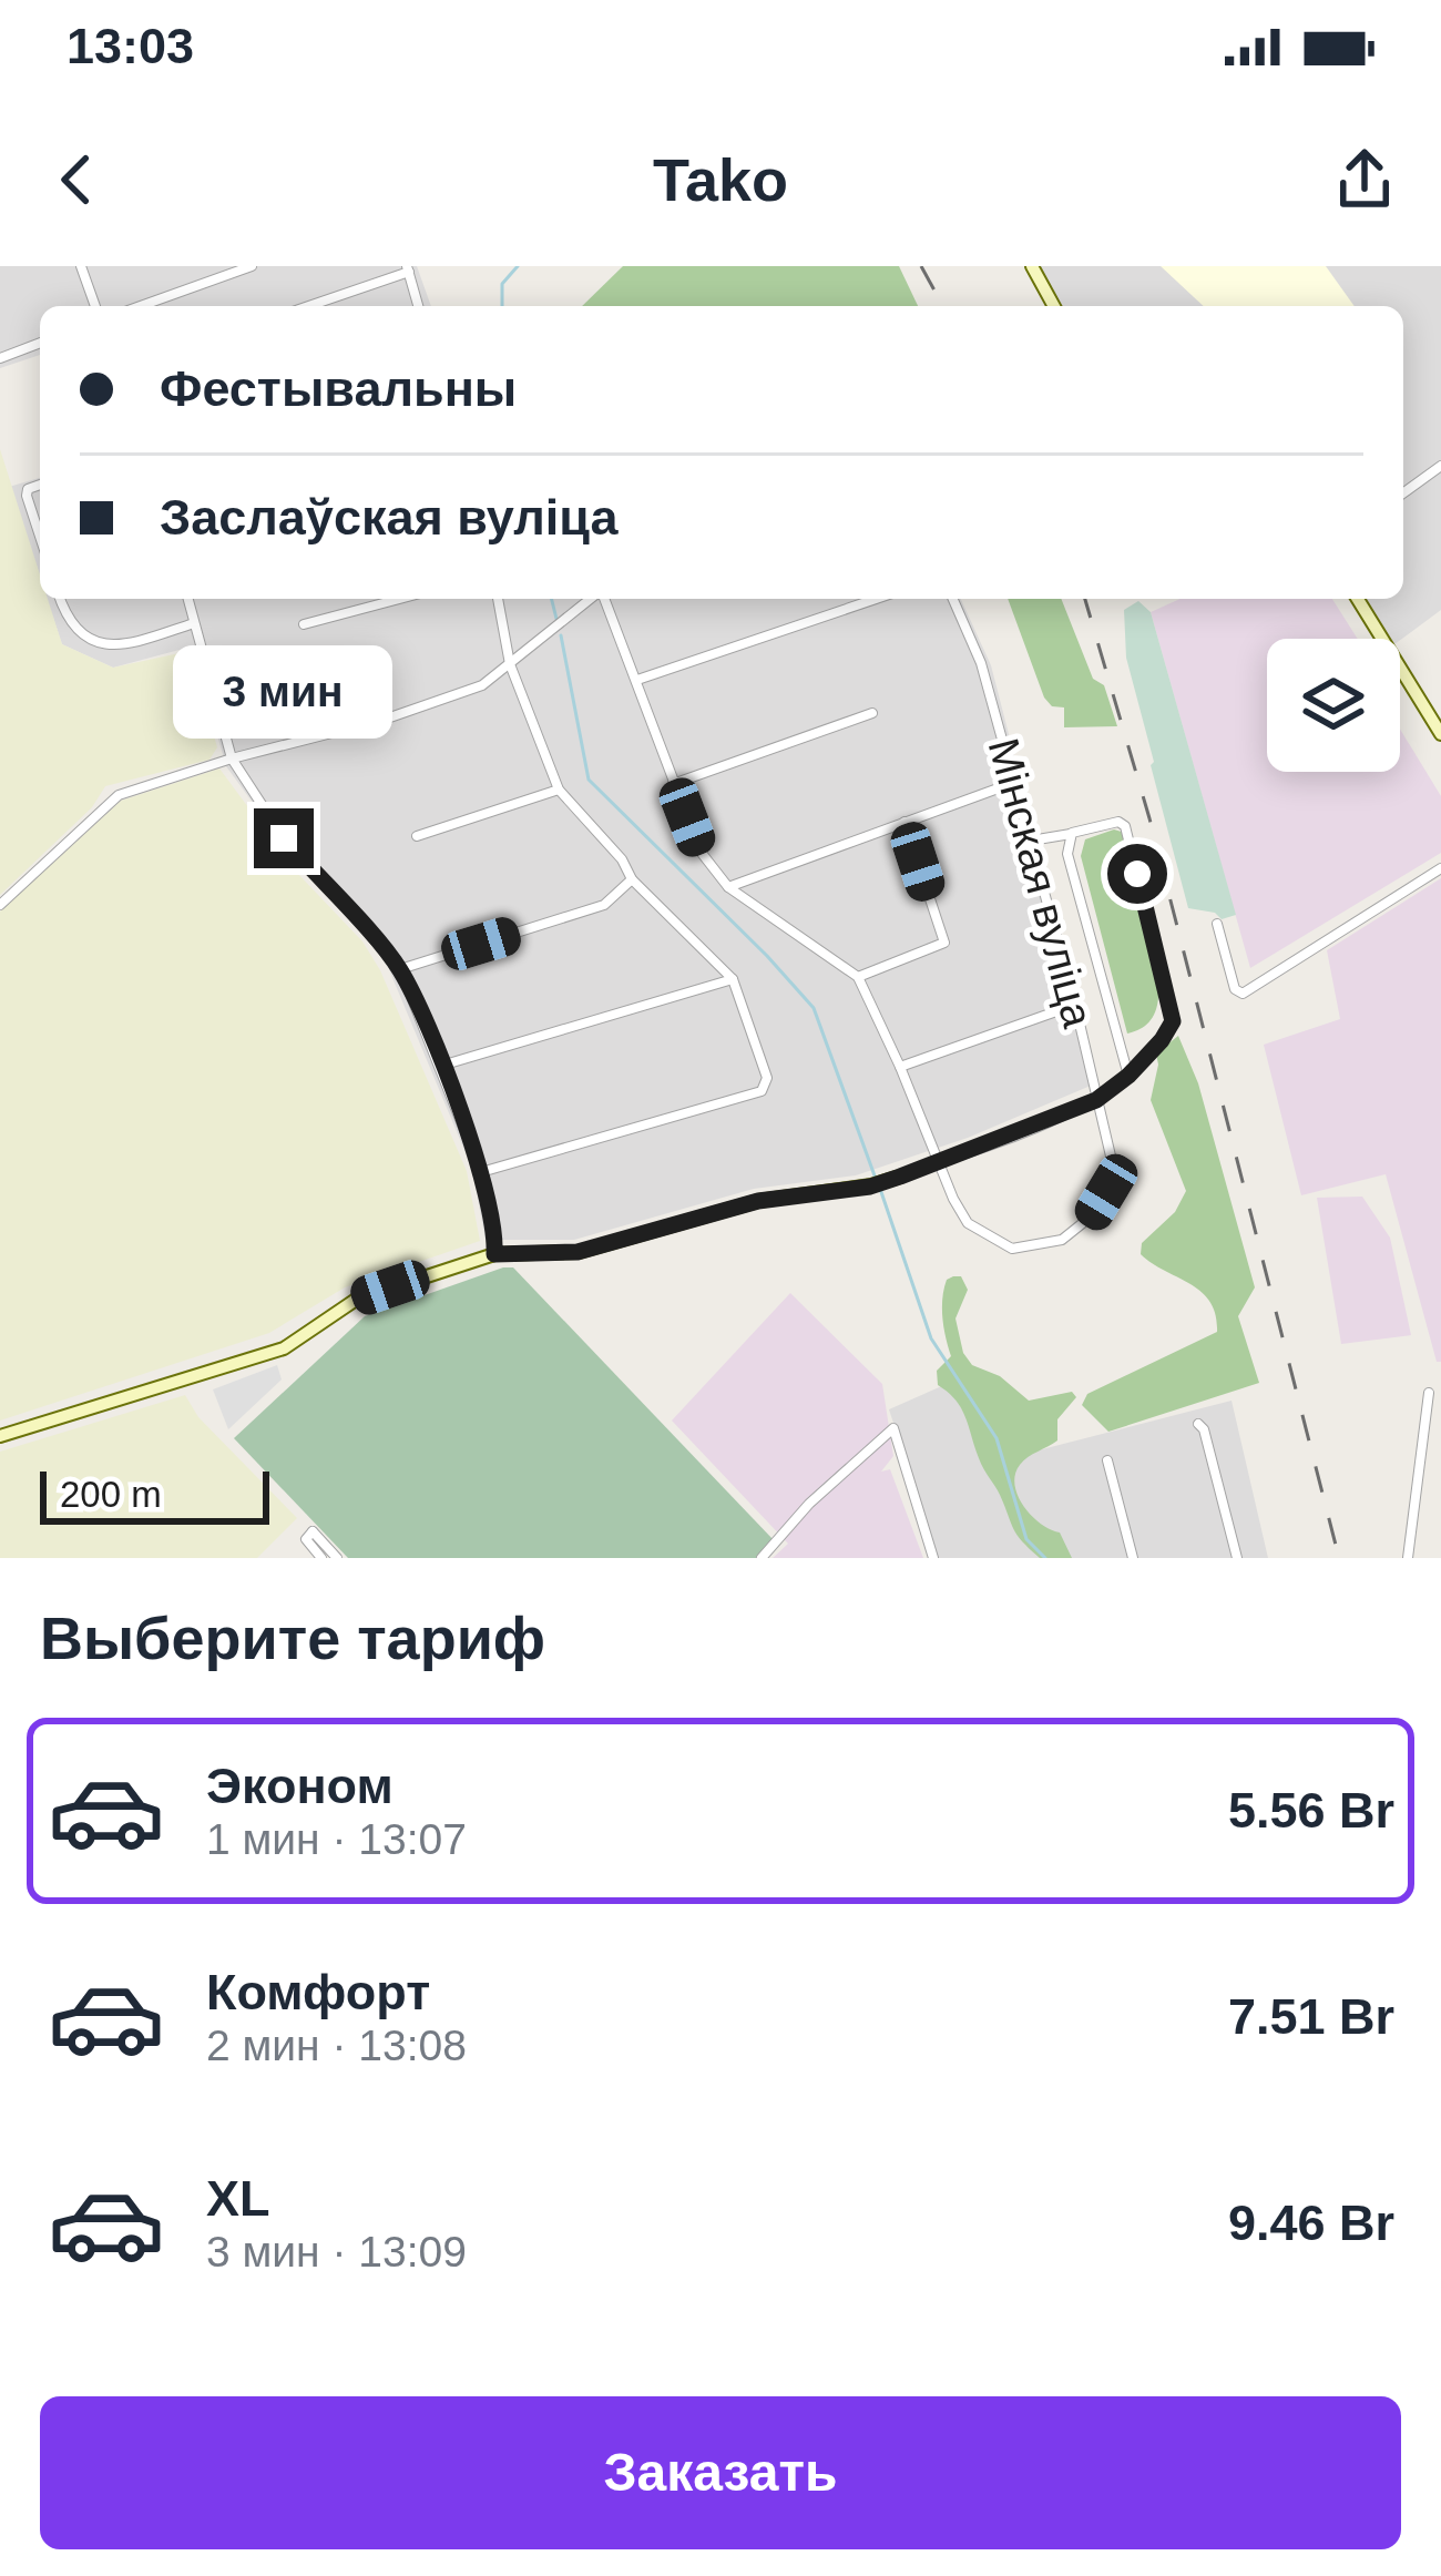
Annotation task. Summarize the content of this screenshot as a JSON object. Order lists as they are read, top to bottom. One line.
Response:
{"streets":{"street":["Мінская вуліца"]},"scale_bar":"200 m","page":{"status":"13:03","header":"Tako","banner":["Фестывальны","Заслаўская вуліца"],"bubble":"3 мин","scale":"200 m","heading":"Выберите тариф","list":[{"name":"Эконом","note":"1 мин · 13:07","value":"5.56 Br"},{"name":"Комфорт","note":"2 мин · 13:08","value":"7.51 Br"},{"name":"XL","note":"3 мин · 13:09","value":"9.46 Br"}],"buttons":"Заказать"}}
